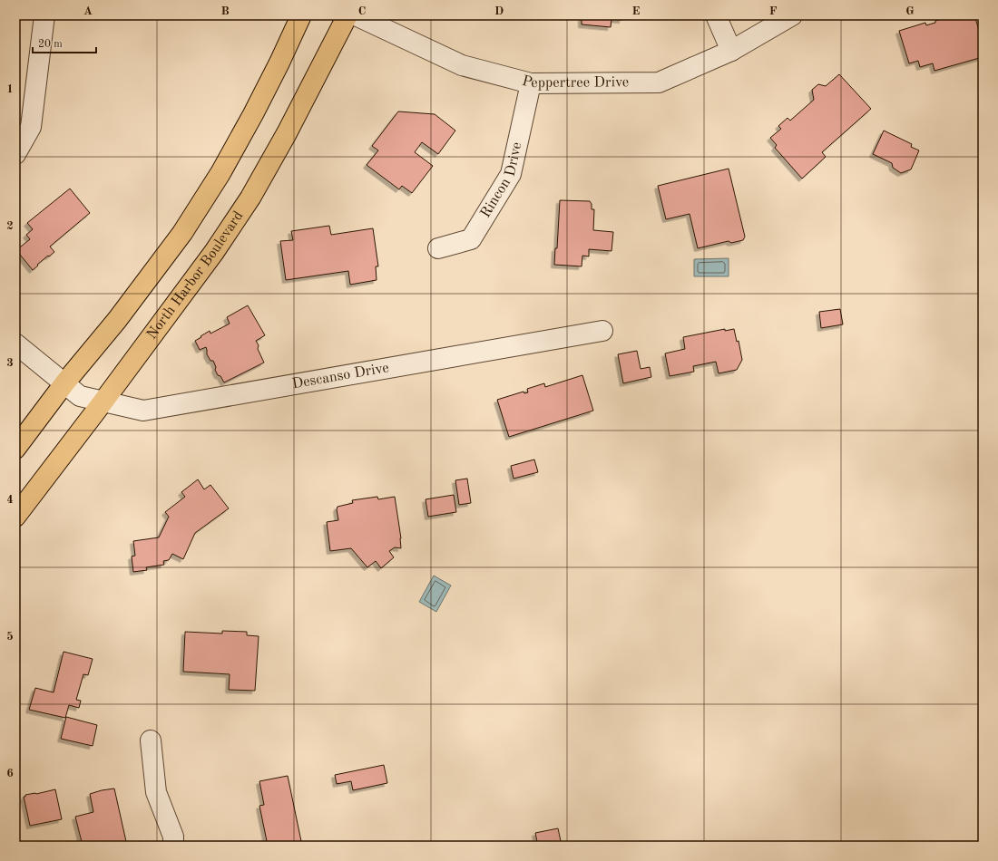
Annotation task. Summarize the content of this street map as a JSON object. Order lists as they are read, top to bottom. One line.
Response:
{"streets":{"main road":["North Harbor Boulevard"],"street":["Peppertree Drive","Rincon Drive","Descanso Drive"]},"crossings":[["Peppertree Drive","Rincon Drive"],["North Harbor Boulevard","Descanso Drive"]],"scale_bar":"20 m","grid":{"columns":["A","B","C","D","E","F","G"],"rows":["1","2","3","4","5","6"]}}
